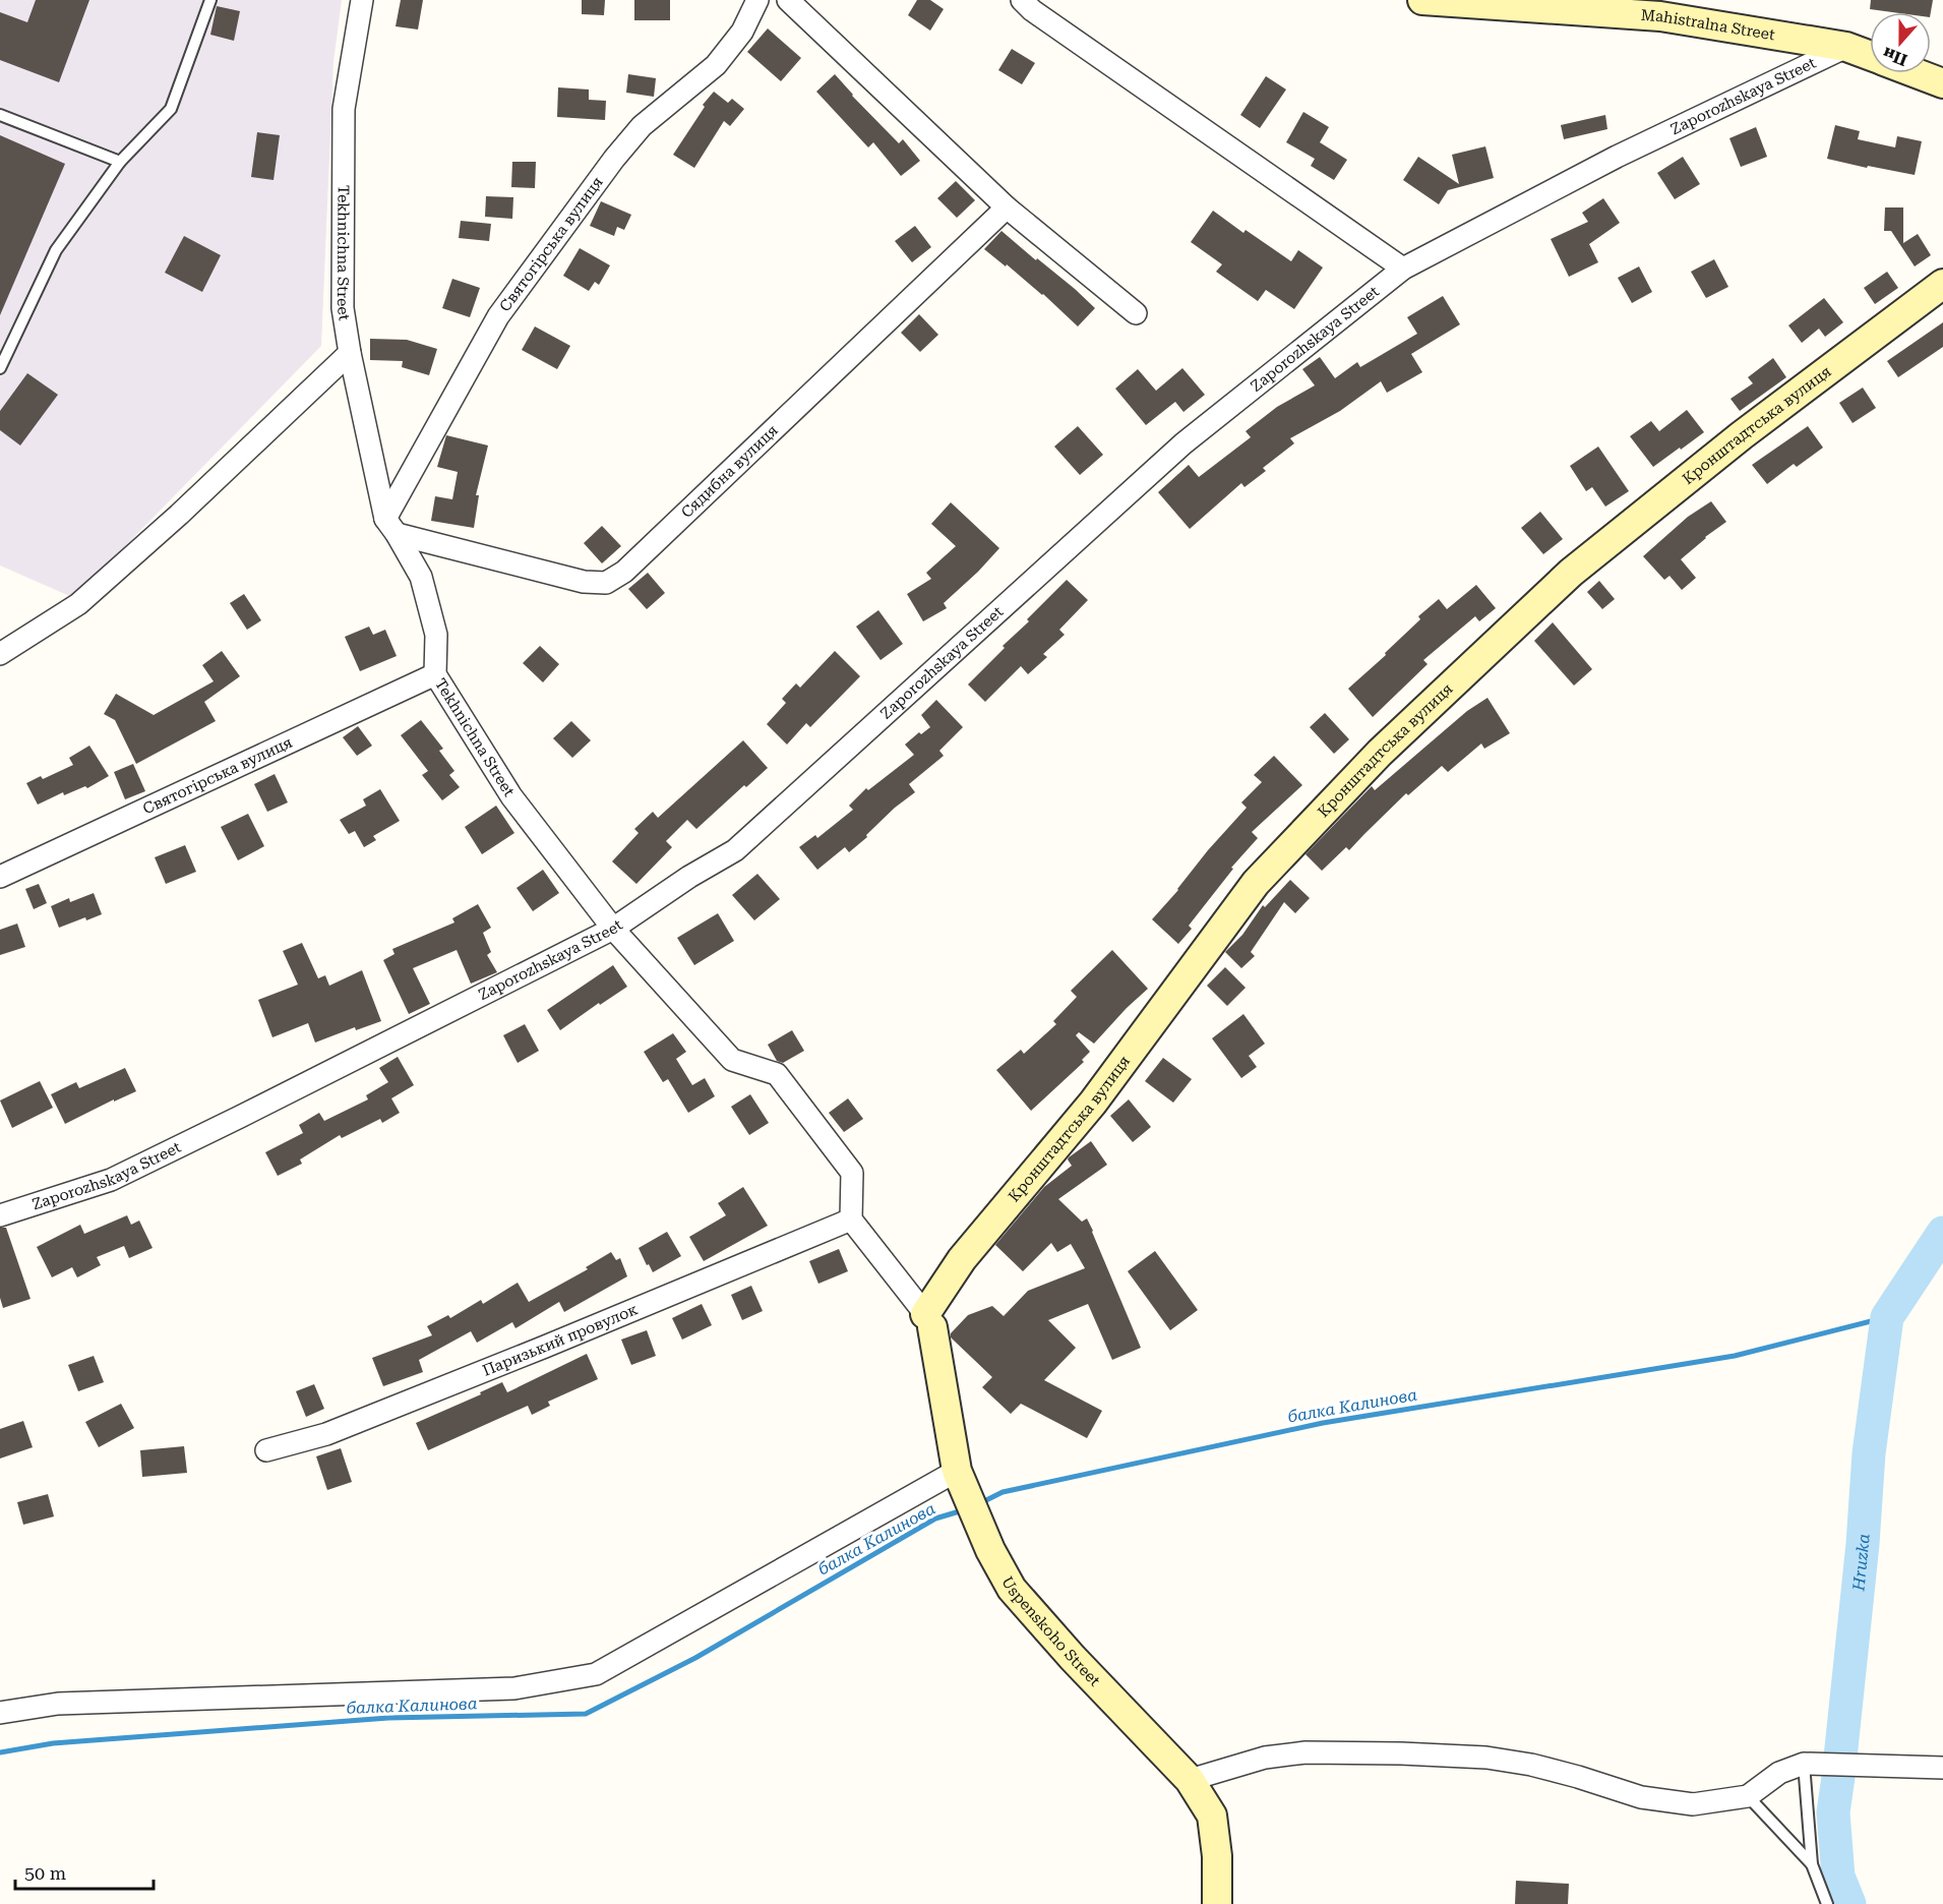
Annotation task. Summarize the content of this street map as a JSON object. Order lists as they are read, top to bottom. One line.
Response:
{"streets":{"street":["Mahistralna Street","Zaporozhskaya Street","Святогірська вулиця","Tekhnichna Street","Кронштадтська вулиця","Сядибна вулиця","Паризький провулок","Uspenskoho Street"]},"crossings":[["Mahistralna Street","Zaporozhskaya Street"],["Zaporozhskaya Street","Tekhnichna Street"],["Святогірська вулиця","Tekhnichna Street"],["Святогірська вулиця","Сядибна вулиця"],["Tekhnichna Street","Сядибна вулиця"],["Tekhnichna Street","Паризький провулок"],["Кронштадтська вулиця","Uspenskoho Street"]],"water":["балка Калинова","Hruzka"],"scale_bar":"50 m","north":"bottom"}
